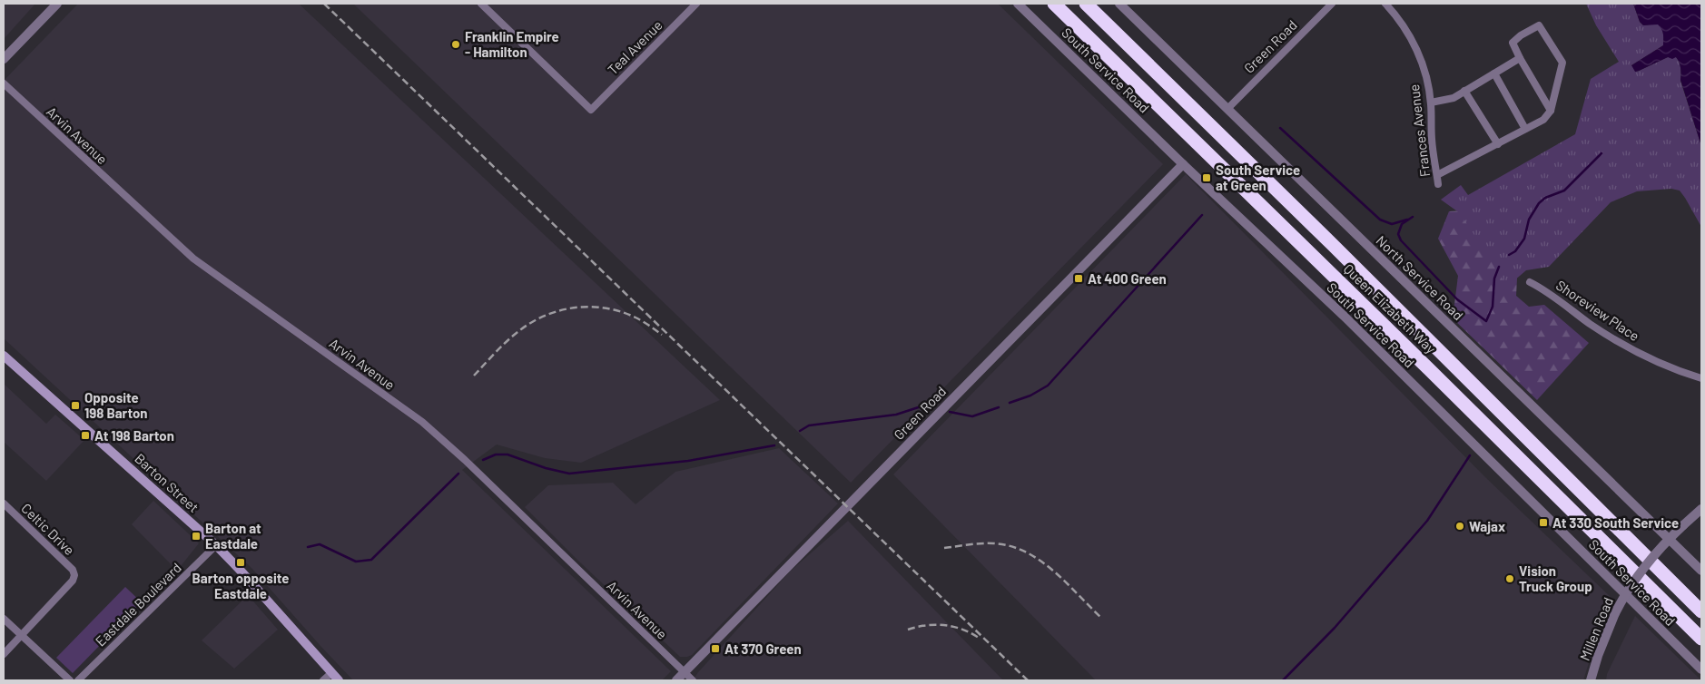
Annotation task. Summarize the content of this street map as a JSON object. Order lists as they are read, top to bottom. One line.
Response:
{"streets":{"highway":["Queen Elizabeth Way"],"main road":["Barton Street"],"street":["Green Road","Teal Avenue","South Service Road","Frances Avenue","Arvin Avenue","North Service Road","Shoreview Place","Celtic Drive","Eastdale Boulevard","Millen Road"]},"crossings":[["Green Road","South Service Road"],["Green Road","Arvin Avenue"],["Green Road","North Service Road"],["Barton Street","Eastdale Boulevard"]],"places":{"other":["Franklin Empire - Hamilton","Wajax","Vision Truck Group"],"transit":["South Service at Green","At 400 Green","Opposite 198 Barton","At 198 Barton","At 330 South Service","Barton at Eastdale","Barton opposite Eastdale","At 370 Green"]}}
